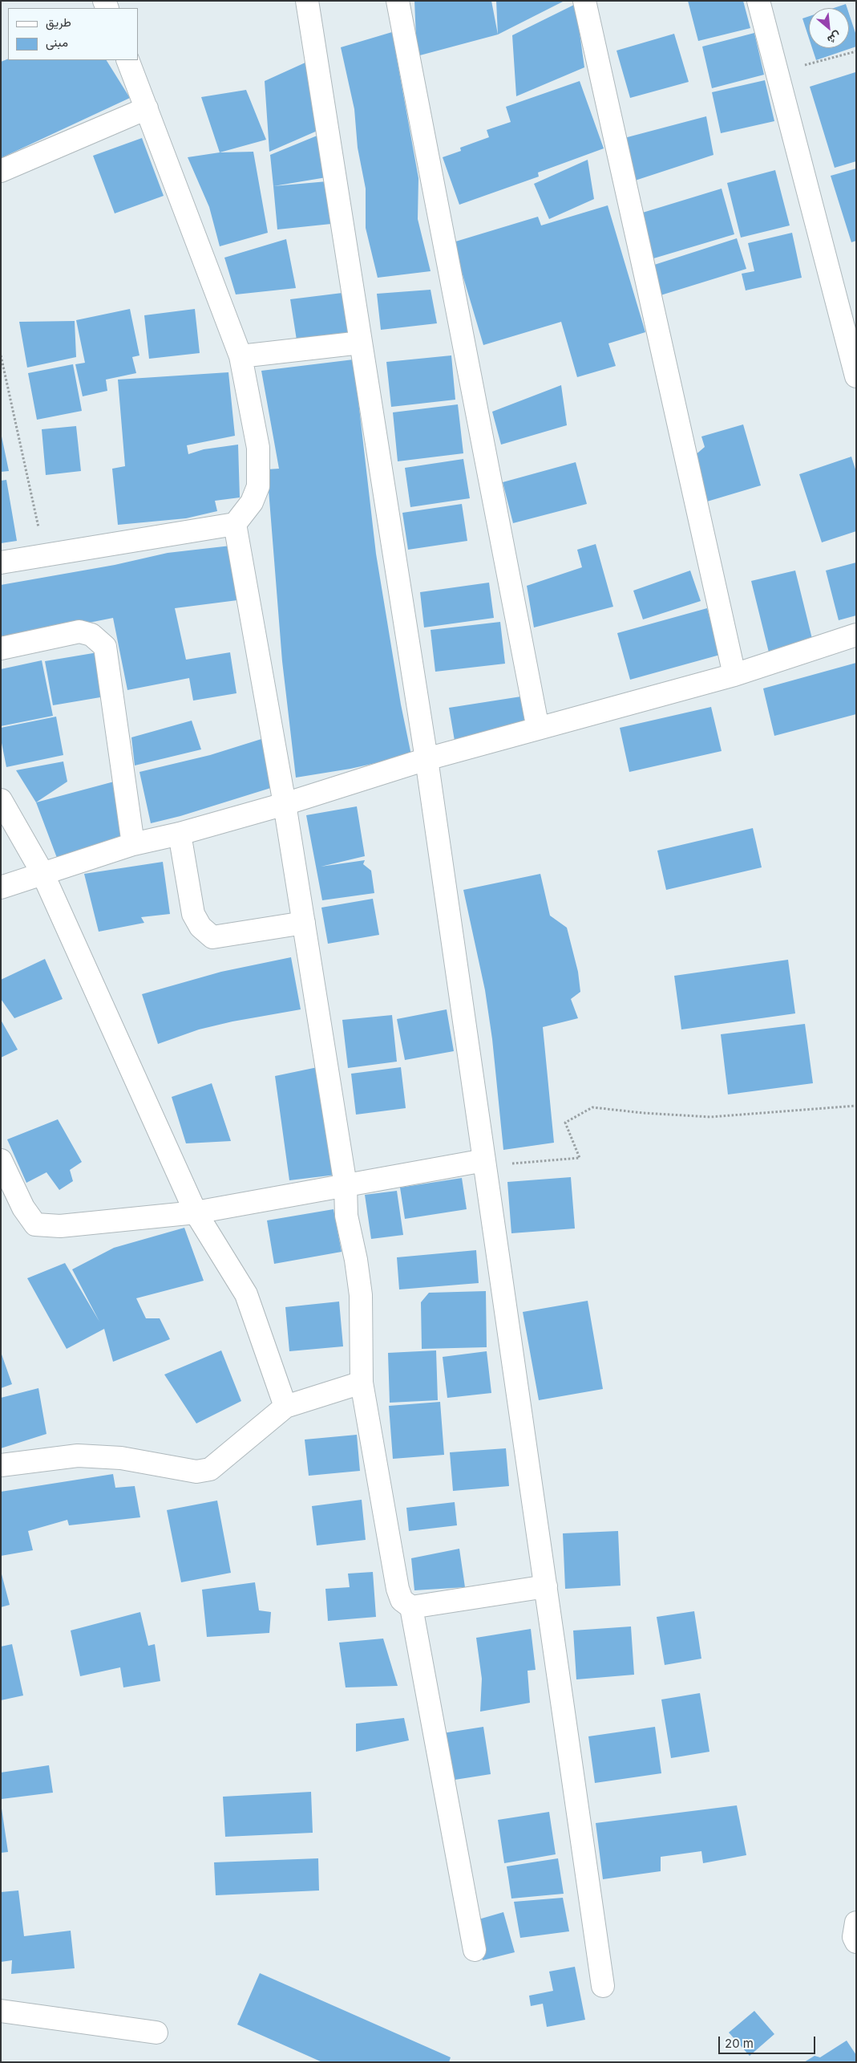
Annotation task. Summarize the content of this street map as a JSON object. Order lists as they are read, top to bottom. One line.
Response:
{"legend":["طريق","مبنى"],"scale_bar":"20 m","north":"bottom right"}
